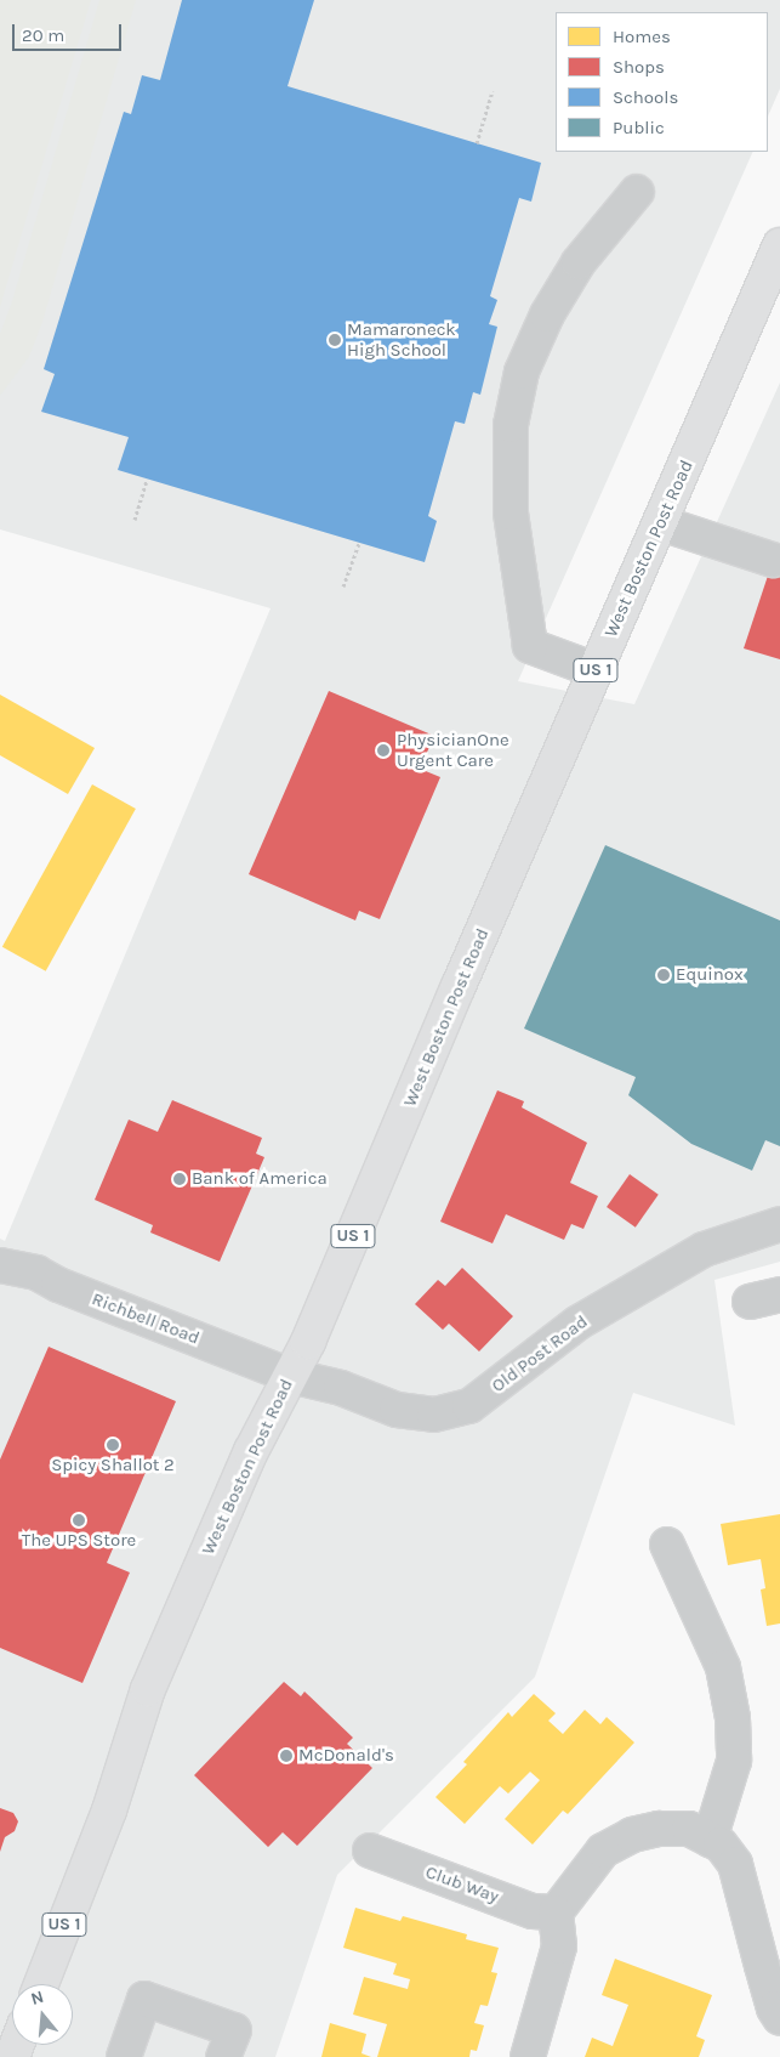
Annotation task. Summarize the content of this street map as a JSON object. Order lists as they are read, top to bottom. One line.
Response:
{"streets":{"main road":["West Boston Post Road","US 1"],"street":["Richbell Road","Old Post Road","Club Way"]},"crossings":[["West Boston Post Road","Richbell Road"],["West Boston Post Road","Old Post Road"],["Richbell Road","Old Post Road"]],"places":["Mamaroneck High School","PhysicianOne Urgent Care","Equinox","Bank of America","Spicy Shallot 2","The UPS Store","McDonald's"],"legend":["Homes","Shops","Schools","Public"],"scale_bar":"20 m","north":"top"}
